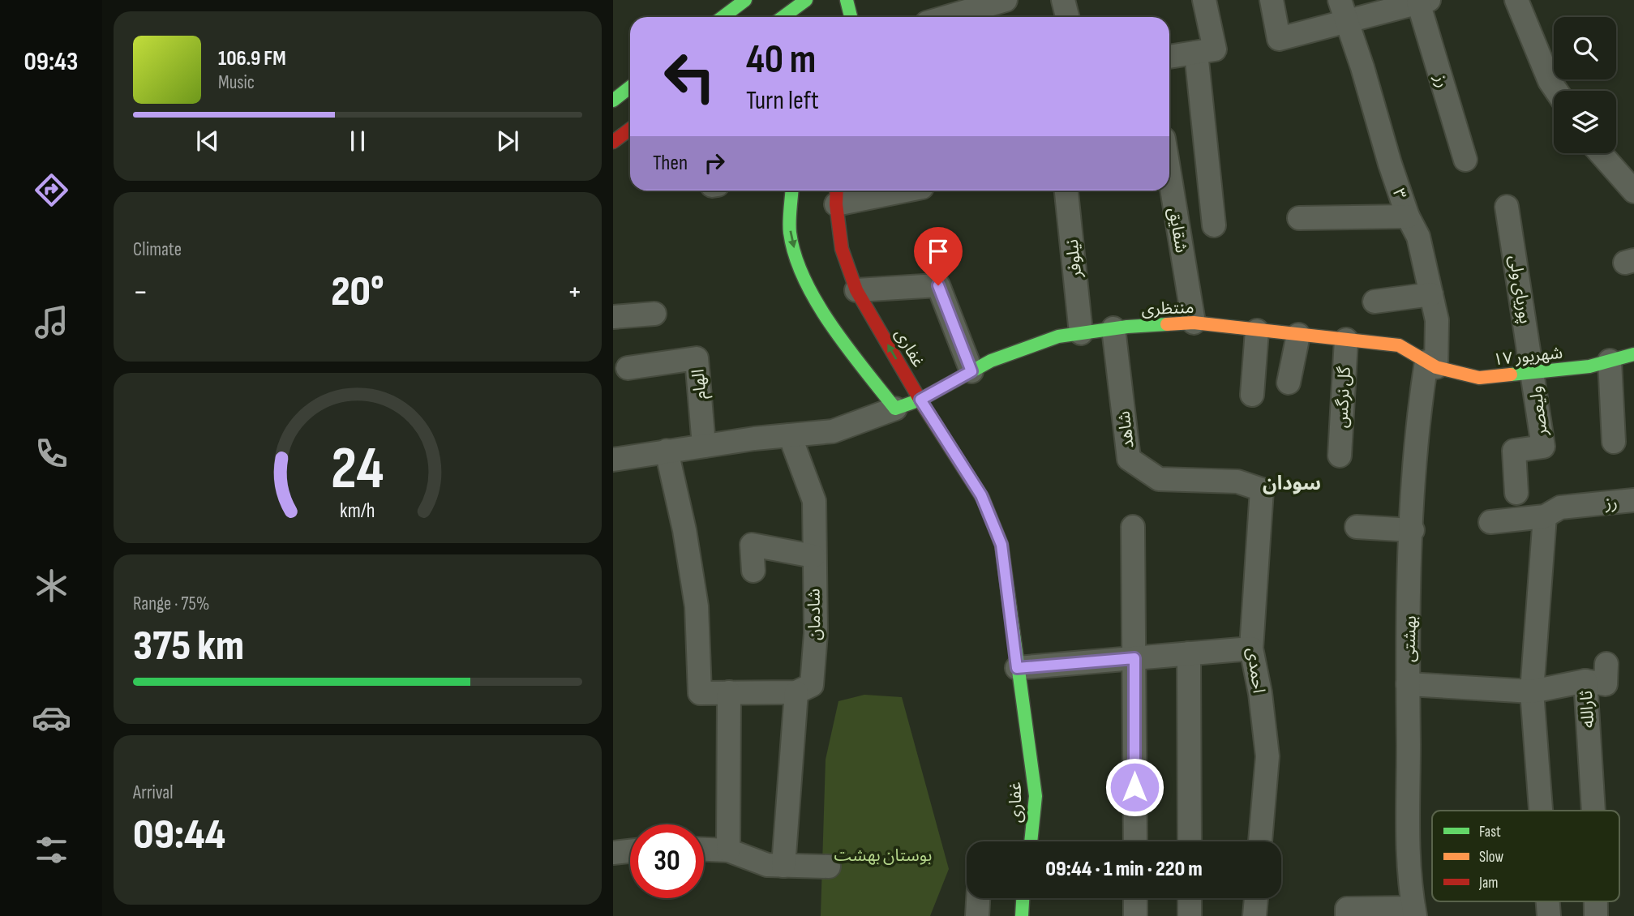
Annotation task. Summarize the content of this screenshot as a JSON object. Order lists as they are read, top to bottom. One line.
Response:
{"streets":{"street":["رز","۳","شقایق","نیلوفر","پوریای ولی","منتظری","غفاری","۱۷ شهریور","الهام","گل نرگس","ولیعصر","شاهد","شادمان","بهشتی","احمدی","ثارالله"]},"crossings":[["۳","منتظری"],["۳","۱۷ شهریور"],["۳","بهشتی"],["شقایق","منتظری"],["نیلوفر","منتظری"],["پوریای ولی","۱۷ شهریور"],["پوریای ولی","ولیعصر"],["منتظری","غفاری"],["منتظری","۱۷ شهریور"],["منتظری","گل نرگس"],["منتظری","شاهد"],["منتظری","بهشتی"],["۱۷ شهریور","ولیعصر"],["۱۷ شهریور","بهشتی"],["شاهد","احمدی"],["بهشتی","ثارالله"]],"districts":["سودان"],"parks":["بوستان بهشت"],"legend":["Fast","Slow","Jam"],"page":{"tabs":"09:43","turn":["40 m","Turn left"],"song":["106.9 FM","Music"],"then":"Then","tile":["Climate",["Range · 75%","375 km"],["Arrival","09:44"]],"heat":["−","20°","+"],"limit":"30","trip":"09:44 · 1 min · 220 m","gauge":["24","km/h"]}}
